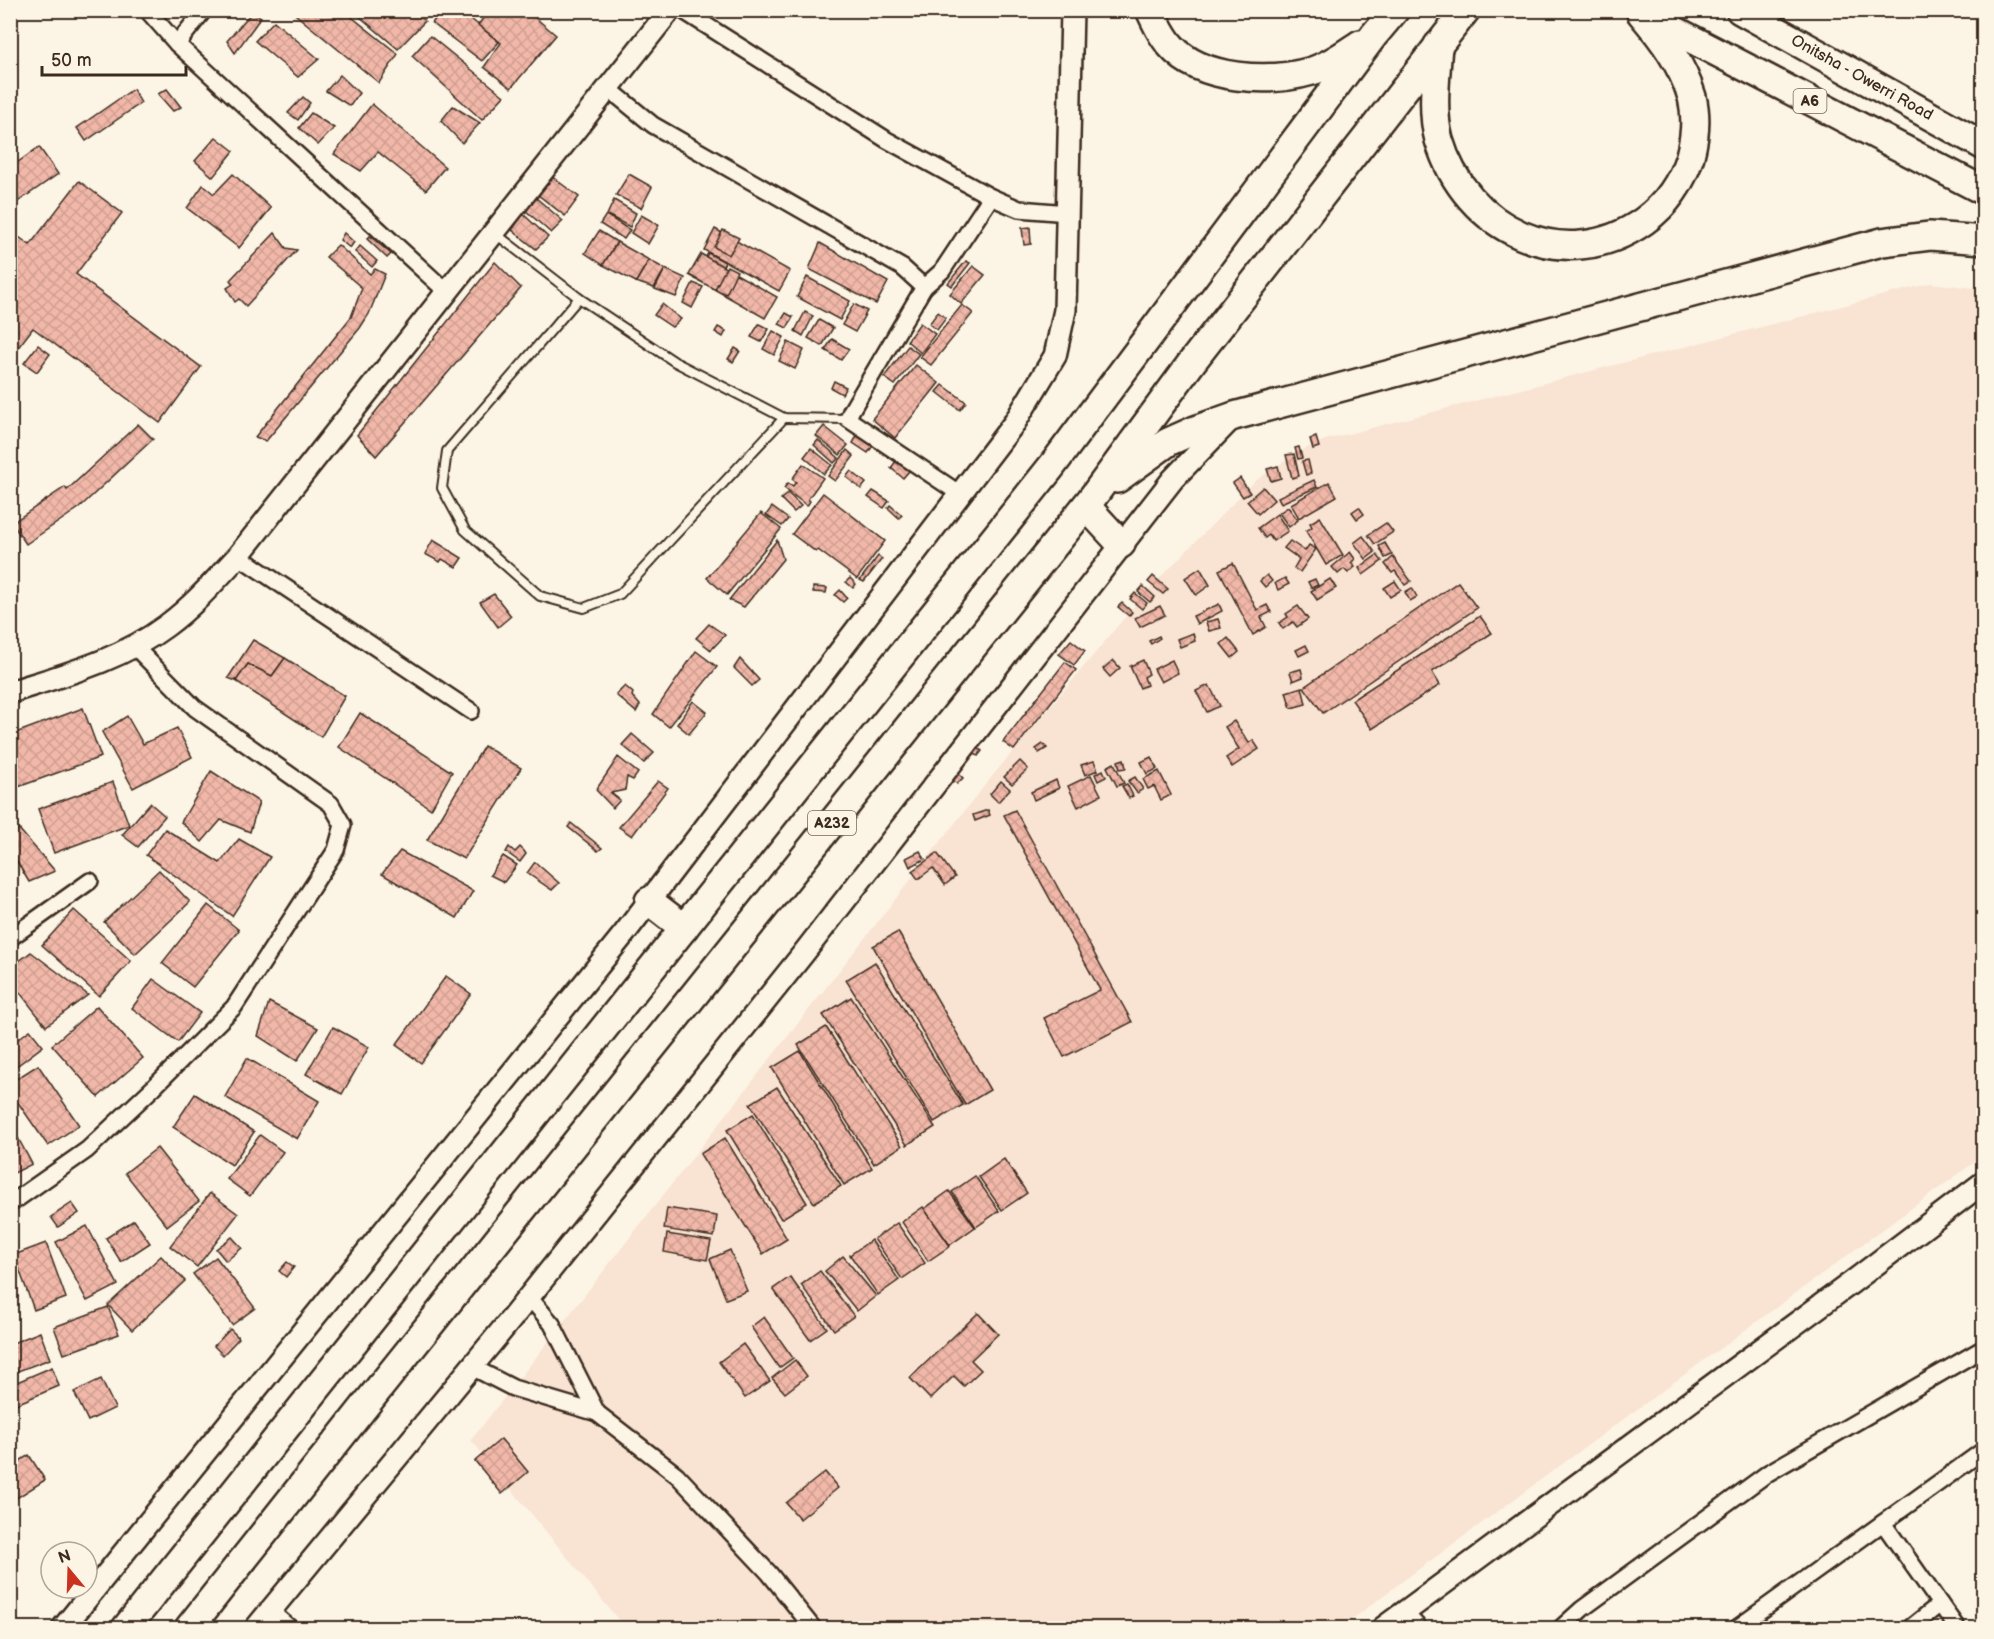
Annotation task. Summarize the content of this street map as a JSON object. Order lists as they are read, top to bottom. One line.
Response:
{"streets":{"highway":["Onitsha - Owerri Road","A6","A232"]},"scale_bar":"50 m","north":"top"}
